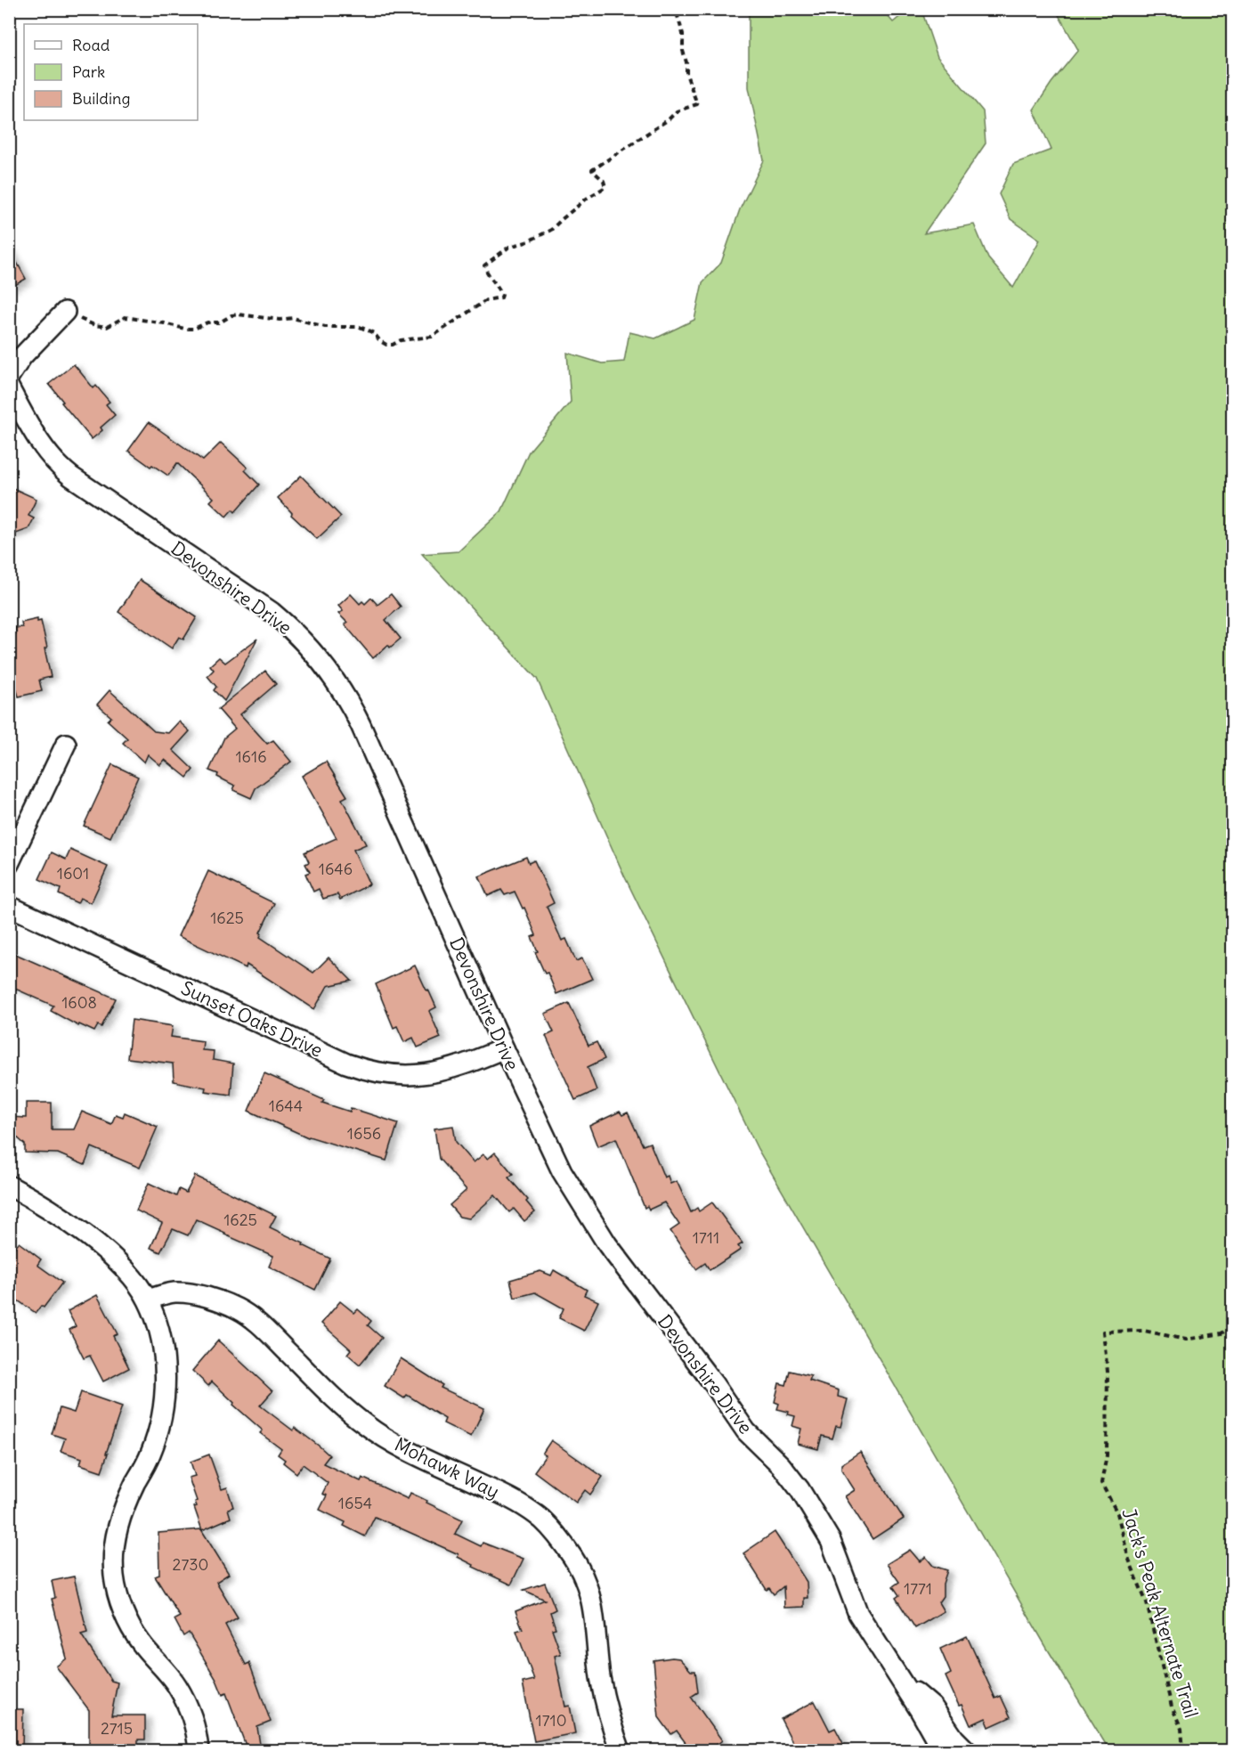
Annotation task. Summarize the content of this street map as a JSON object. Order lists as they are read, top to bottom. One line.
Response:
{"streets":{"street":["Devonshire Drive","Sunset Oaks Drive","Mohawk Way"],"path":["Jack's Peak Alternate Trail"]},"crossings":[["Devonshire Drive","Sunset Oaks Drive"]],"house_numbers":["1616","1646","1601","1625","1608","1644","1656","1625","1711","1654","2730","1771","1710","2715"],"legend":["Road","Park","Building"]}
